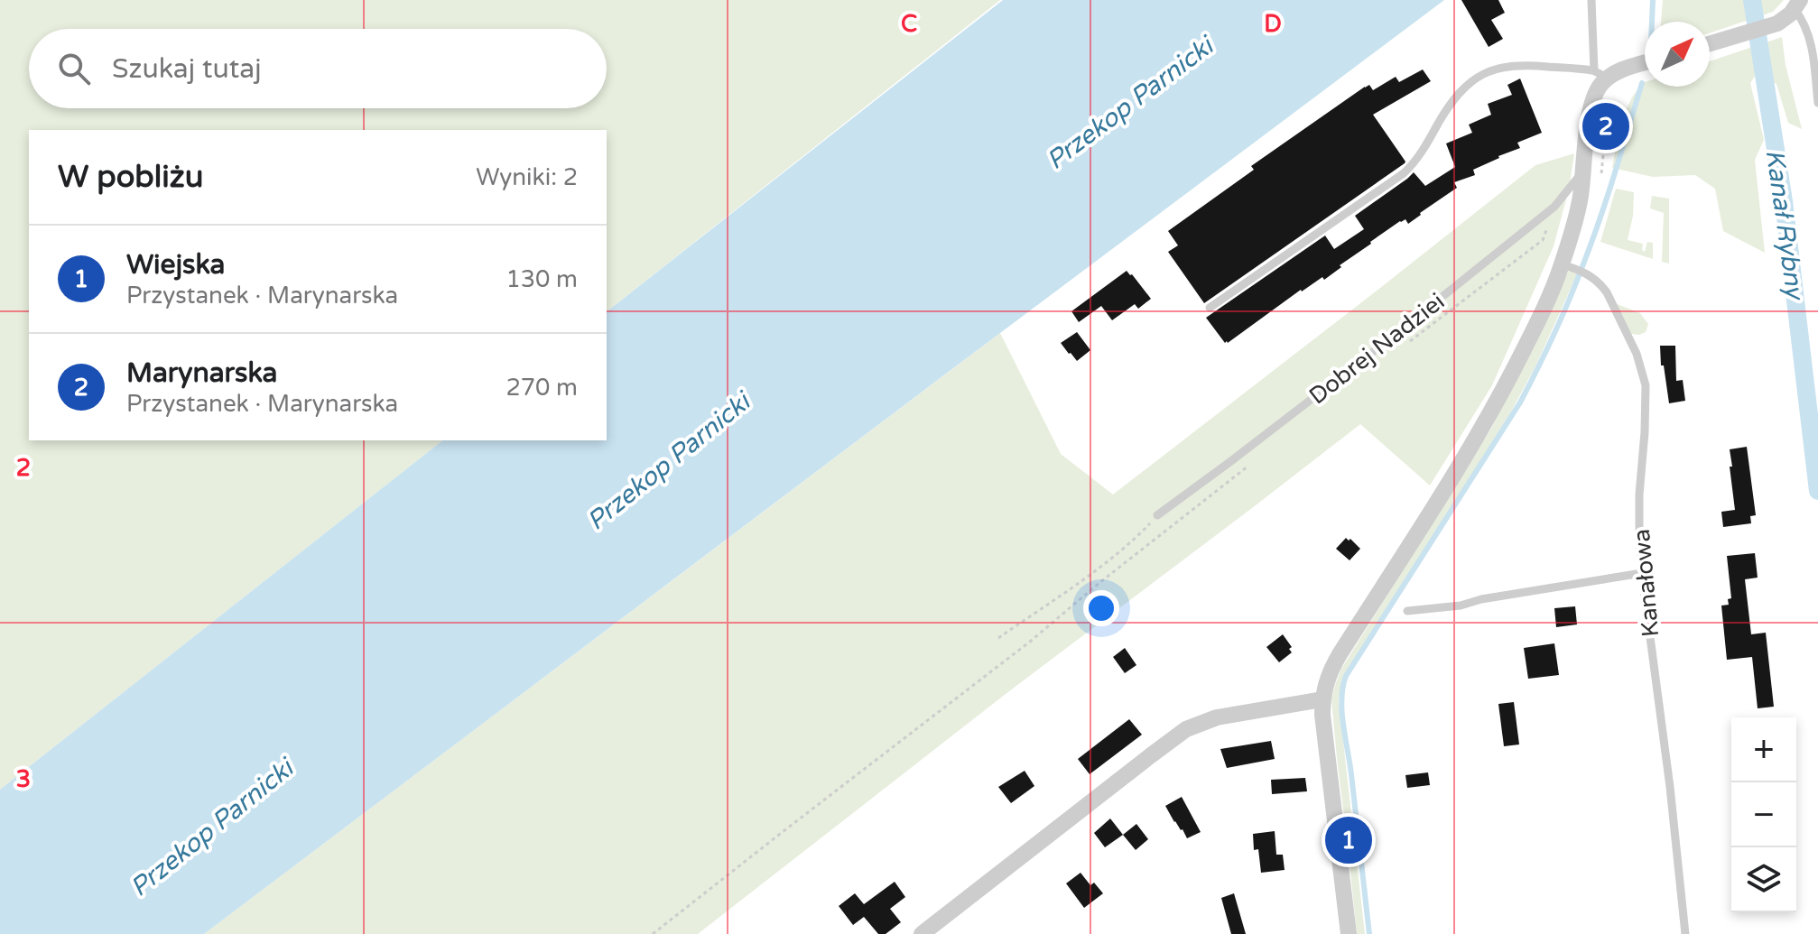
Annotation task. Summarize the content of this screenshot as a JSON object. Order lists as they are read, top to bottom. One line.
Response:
{"streets":{"lane":["Dobrej Nadziei","Kanałowa"]},"water":["Przekop Parnicki","Kanał Rybny"],"north":"top right","page":{"search":"Szukaj tutaj","pins":["2","1"],"heading":["W pobliżu","Wyniki: 2"],"list":[{"mark":"1","name":"Wiejska","note":"Przystanek · Marynarska","value":"130 m"},{"mark":"2","name":"Marynarska","note":"Przystanek · Marynarska","value":"270 m"}],"map_buttons":["+","−"]},"grid":{"columns":["C","D"],"rows":["2","3"]}}
